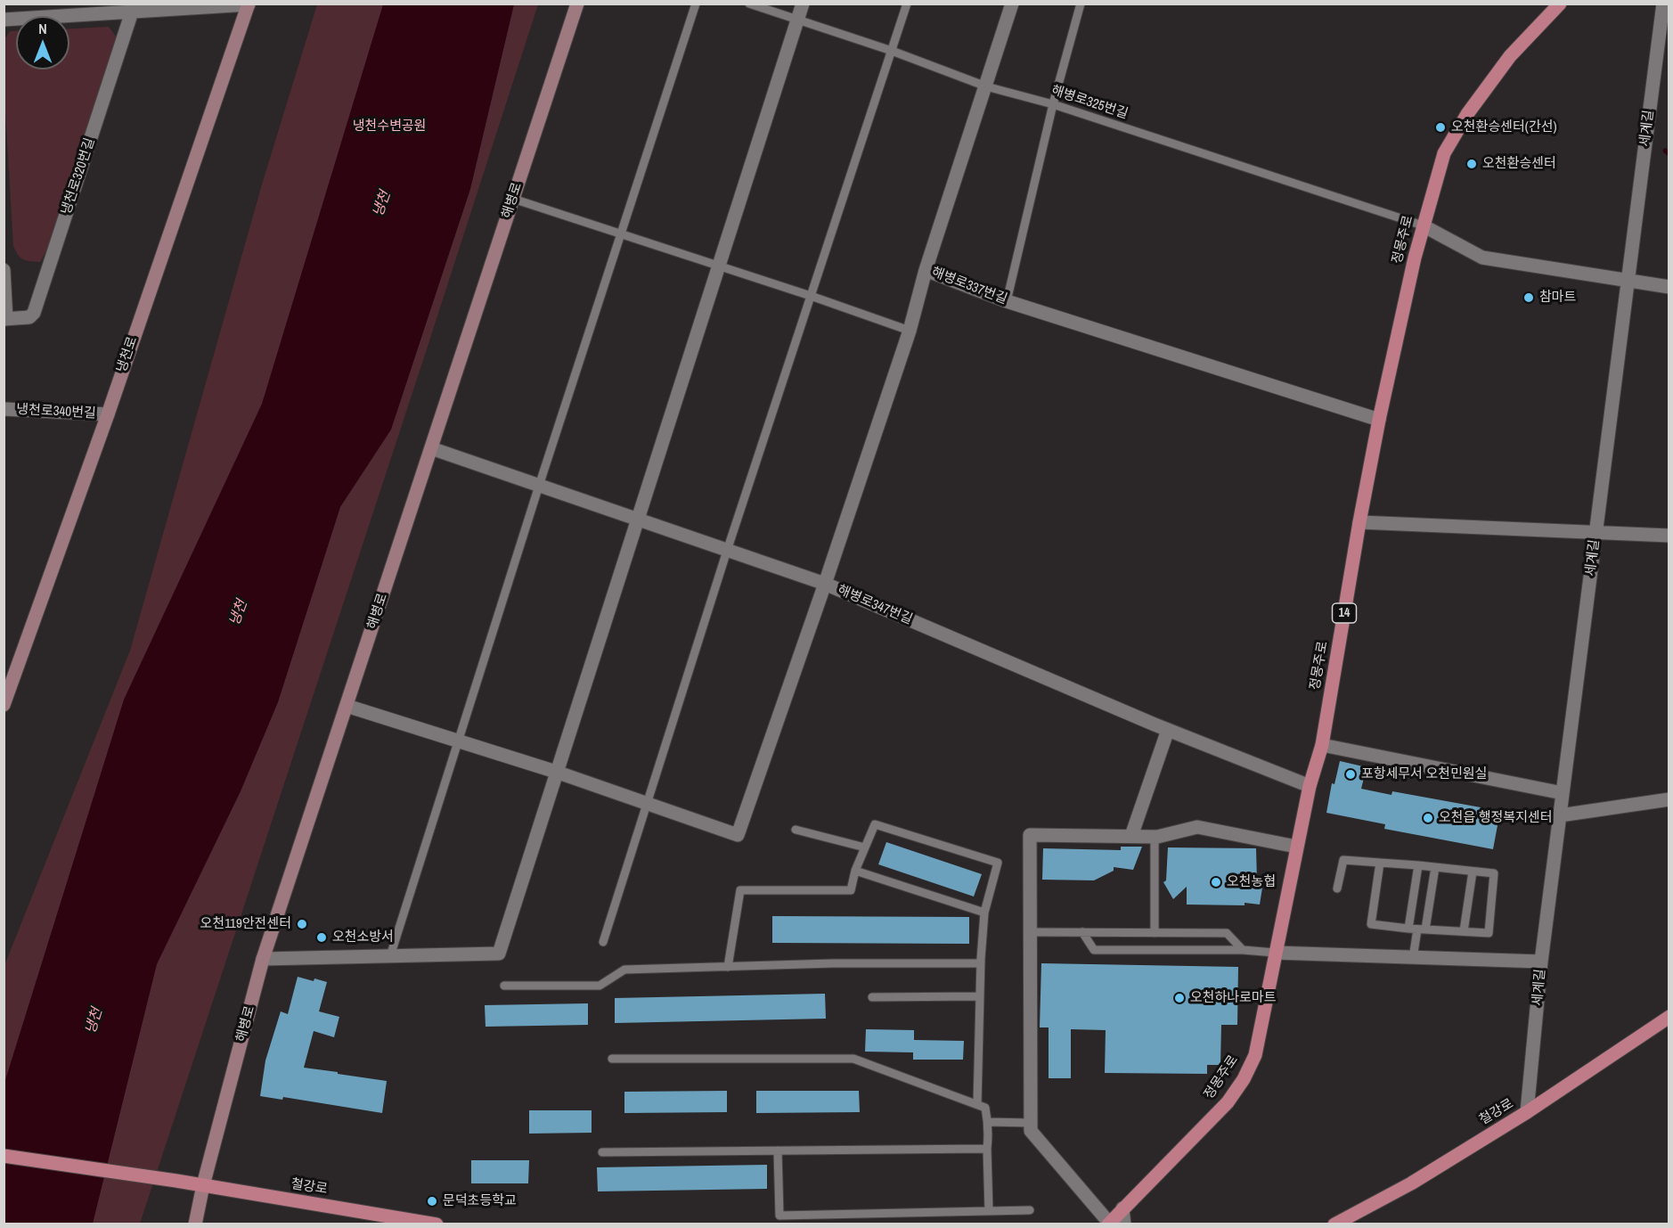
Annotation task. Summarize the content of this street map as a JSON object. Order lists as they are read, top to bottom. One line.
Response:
{"streets":{"main road":["해병로","정몽주로","냉천로","14","철강로"],"street":["세계길","냉천로320번길","해병로337번길","냉천로340번길","해병로347번길"],"lane":["해병로325번길"]},"crossings":[["해병로325번길","정몽주로"],["세계길","철강로"],["해병로","해병로347번길"],["해병로","철강로"],["정몽주로","해병로337번길"],["정몽주로","해병로347번길"],["해병로337번길","해병로347번길"],["냉천로","냉천로340번길"]],"water":["냉천"],"parks":["냉천수변공원"],"places":["오천환승센터(간선)","오천환승센터","참마트","포항세무서 오천민원실","오천읍 행정복지센터","오천농협","오천119안전센터","오천소방서","오천하나로마트","문덕초등학교"],"north":"top"}
